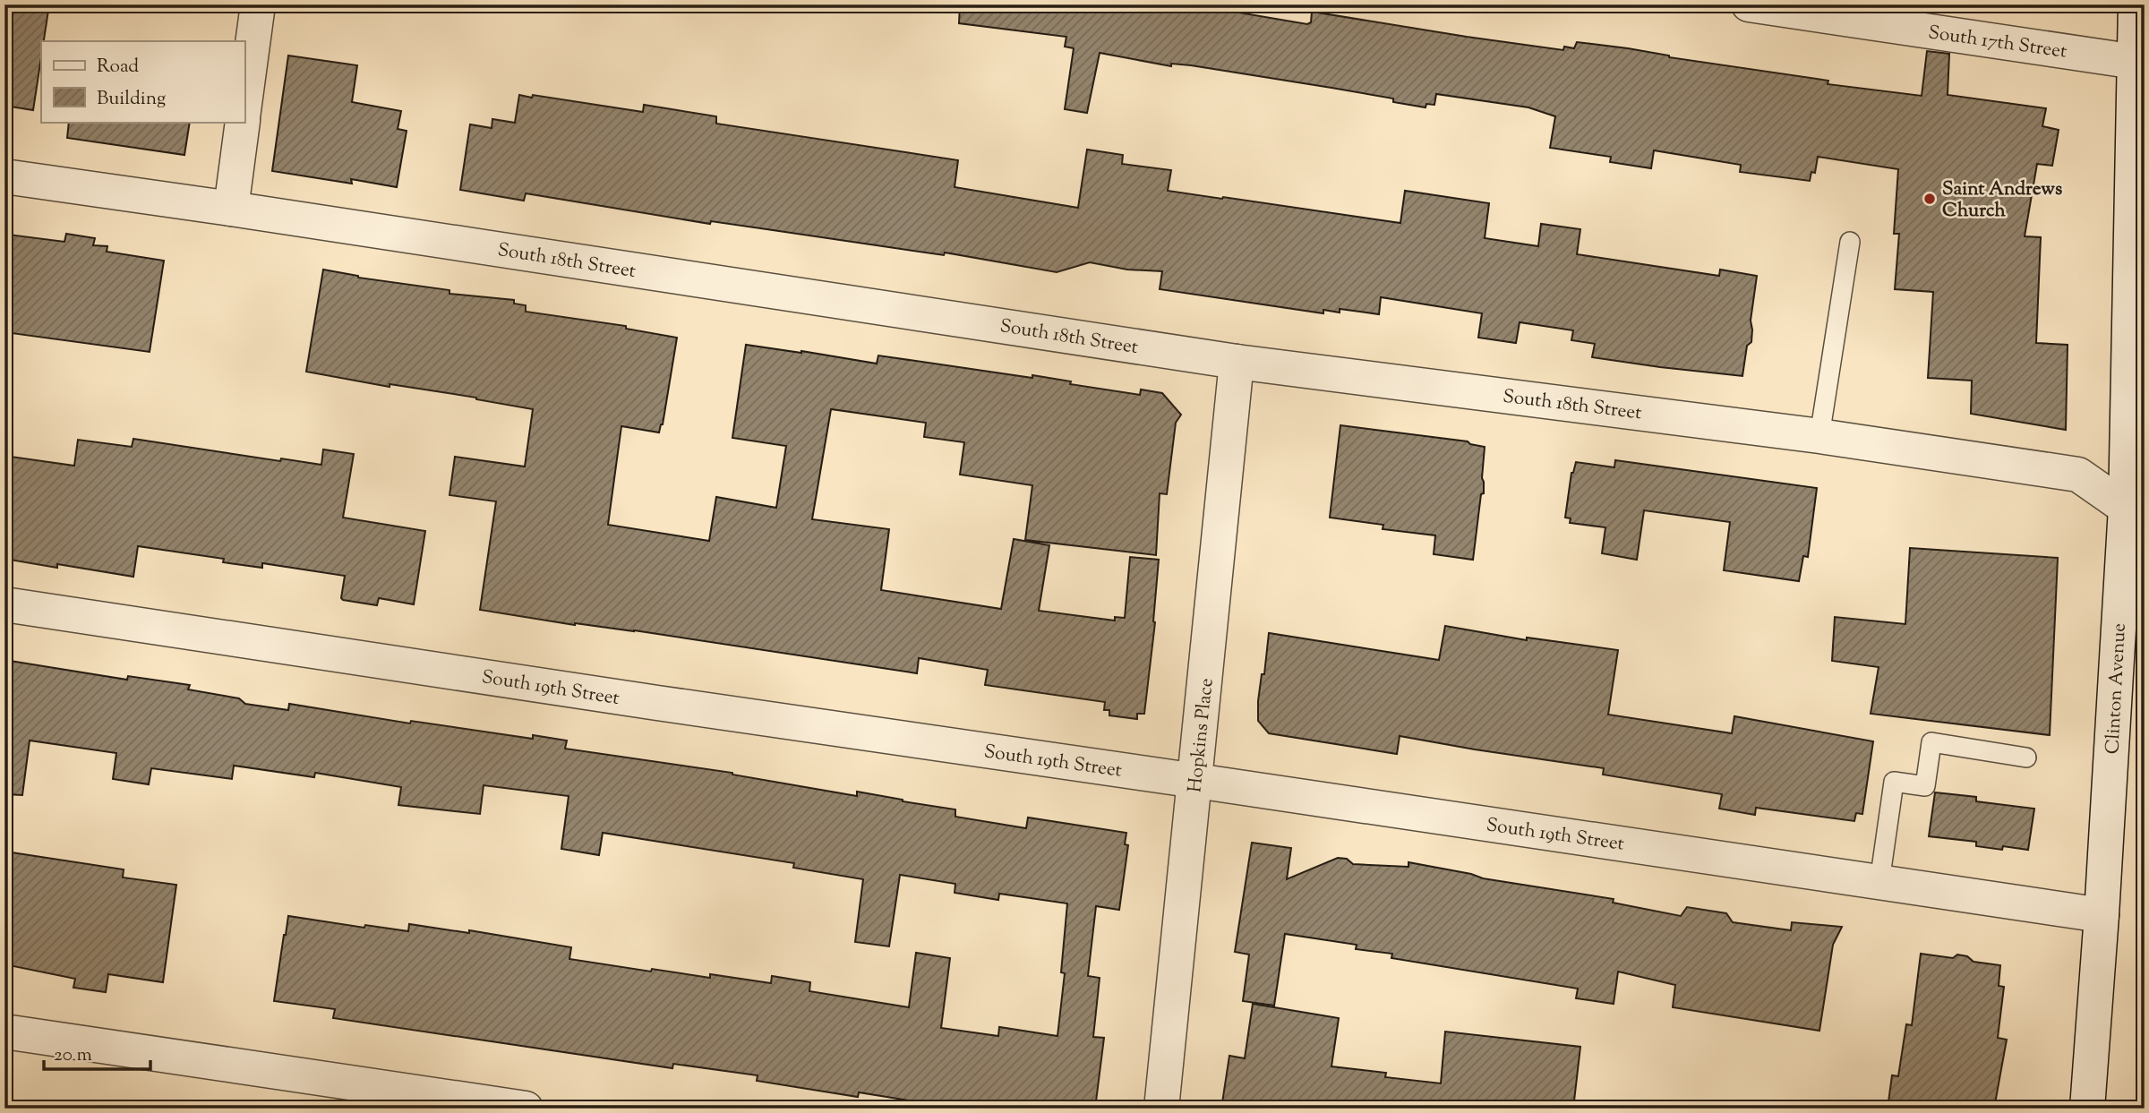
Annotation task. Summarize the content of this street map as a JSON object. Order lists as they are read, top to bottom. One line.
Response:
{"streets":{"street":["South 17th Street","South 18th Street","South 19th Street","Clinton Avenue","Hopkins Place"]},"crossings":[["South 17th Street","Clinton Avenue"],["South 18th Street","Clinton Avenue"],["South 18th Street","Hopkins Place"],["South 19th Street","Clinton Avenue"],["South 19th Street","Hopkins Place"]],"places":["Saint Andrews Church"],"legend":["Road","Building"],"scale_bar":"20 m"}
